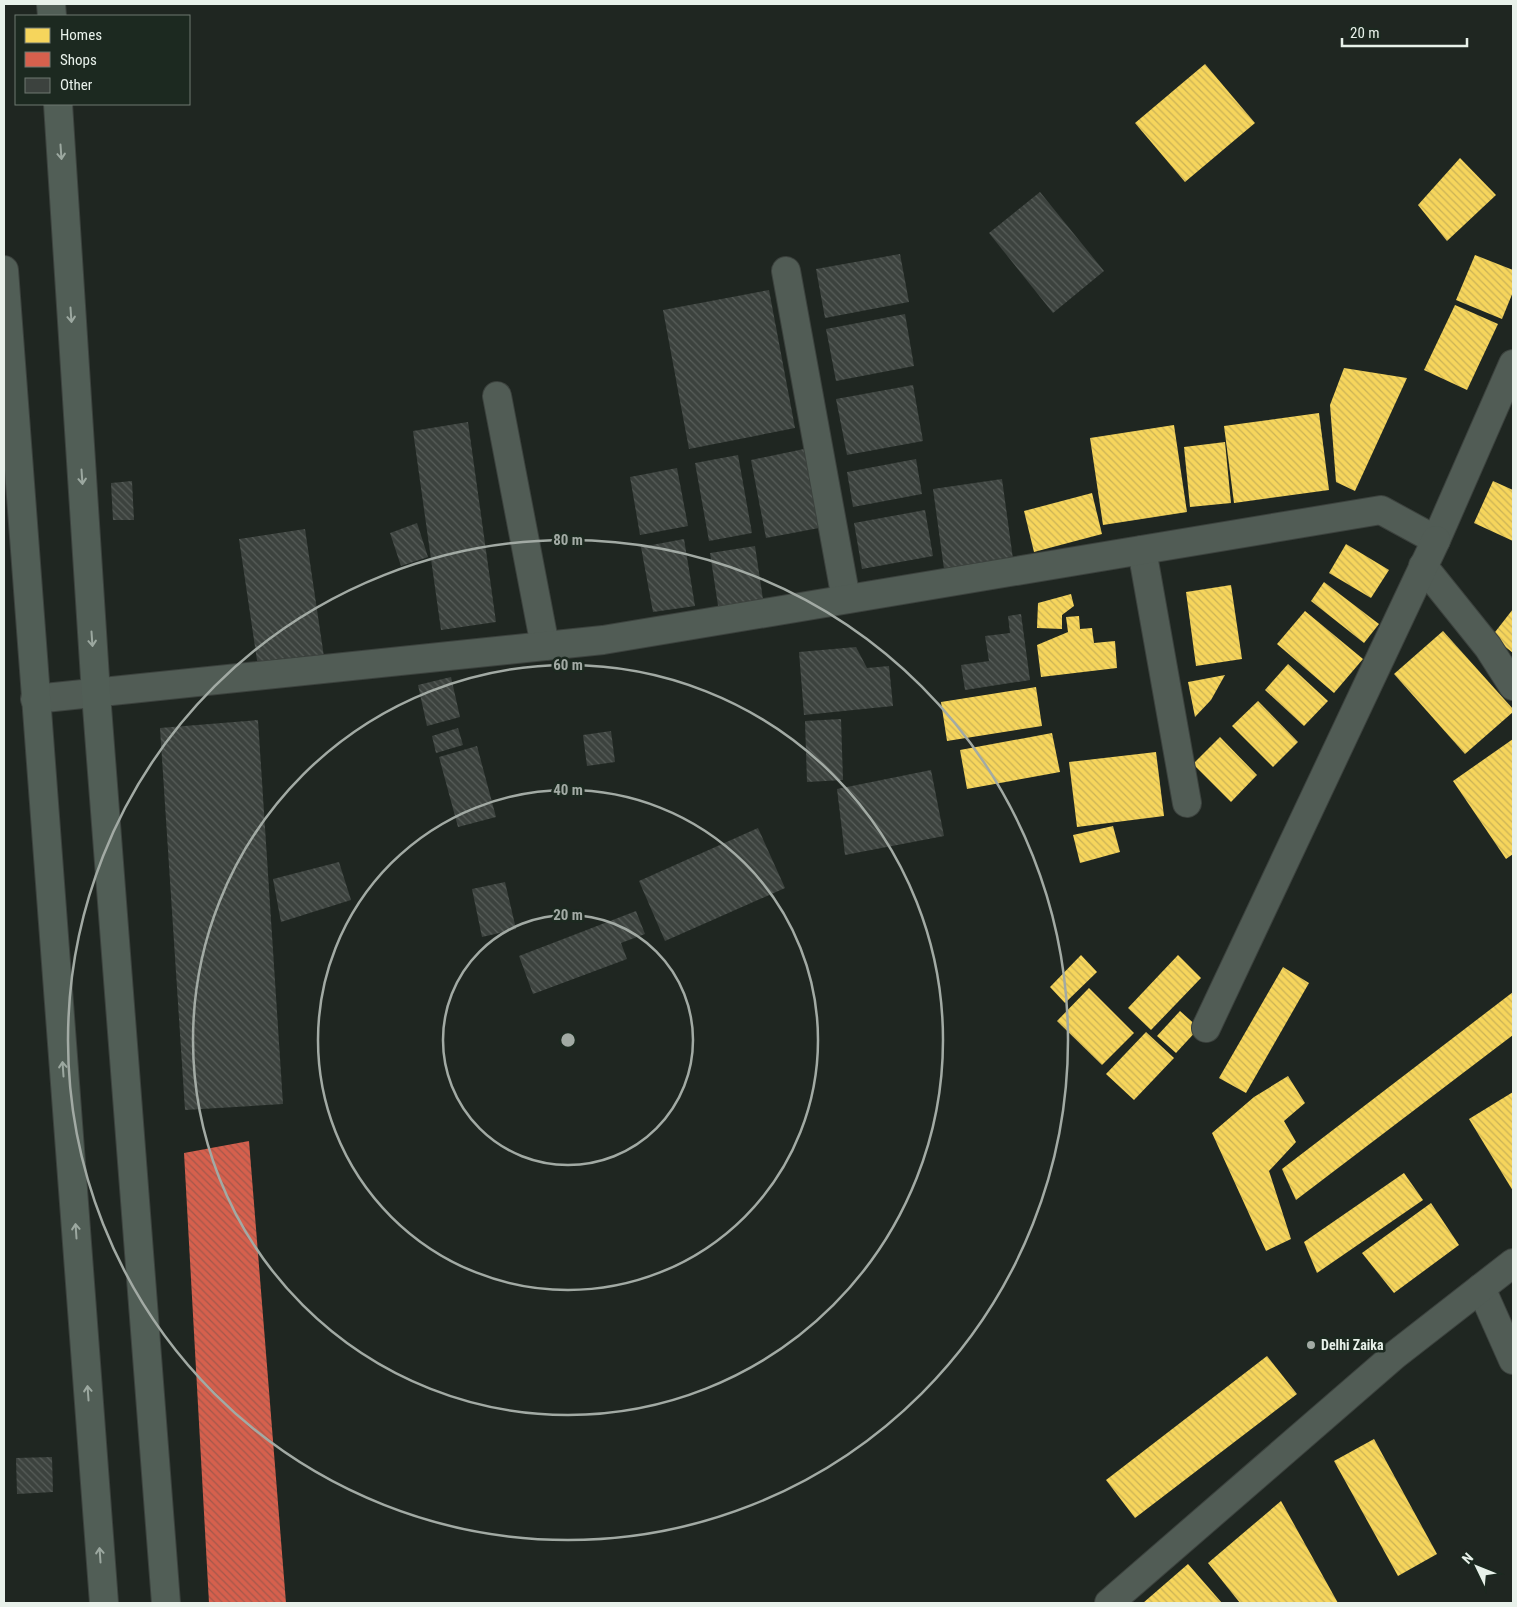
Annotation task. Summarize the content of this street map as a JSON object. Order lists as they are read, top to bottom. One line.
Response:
{"places":["Delhi Zaika"],"legend":["Homes","Shops","Other"],"scale_bar":"20 m","north":"top left","rings":["80 m","60 m","40 m","20 m"]}
